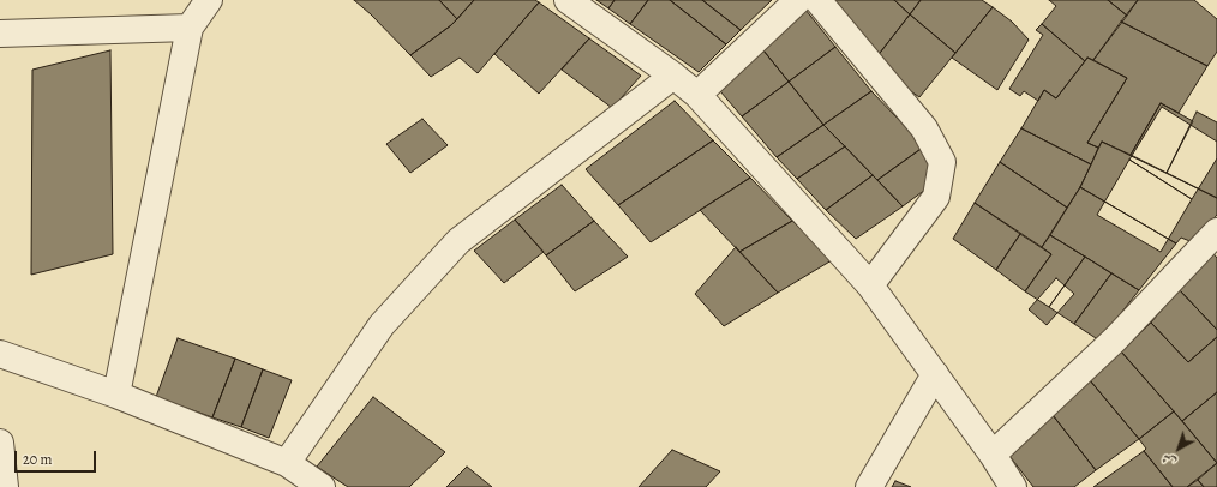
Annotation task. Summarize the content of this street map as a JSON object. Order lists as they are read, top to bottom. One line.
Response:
{"scale_bar":"20 m","north":"bottom left"}
